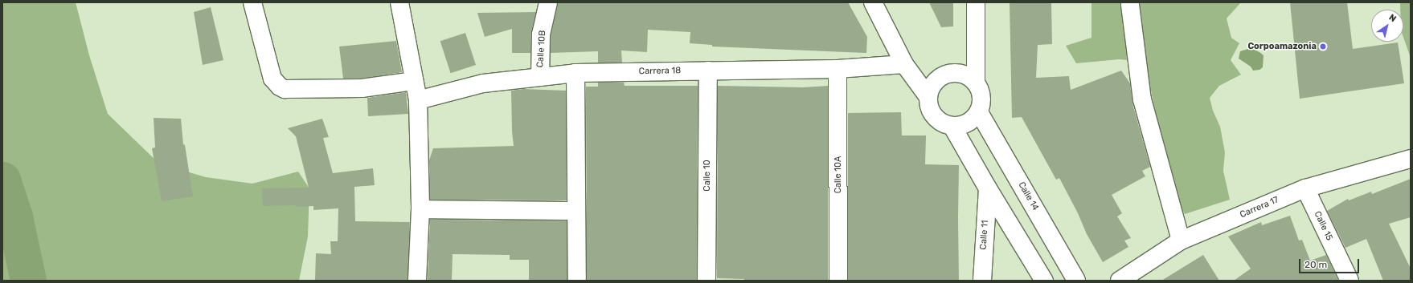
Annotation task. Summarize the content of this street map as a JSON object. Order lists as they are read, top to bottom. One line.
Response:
{"streets":{"street":["Calle 10B","Carrera 18","Calle 10A","Calle 10","Calle 14","Carrera 17","Calle 15","Calle 11"]},"crossings":[["Calle 10B","Carrera 18"],["Carrera 18","Calle 10A"],["Carrera 18","Calle 10"],["Carrera 17","Calle 15"]],"places":["Corpoamazonia"],"scale_bar":"20 m","north":"top right"}
